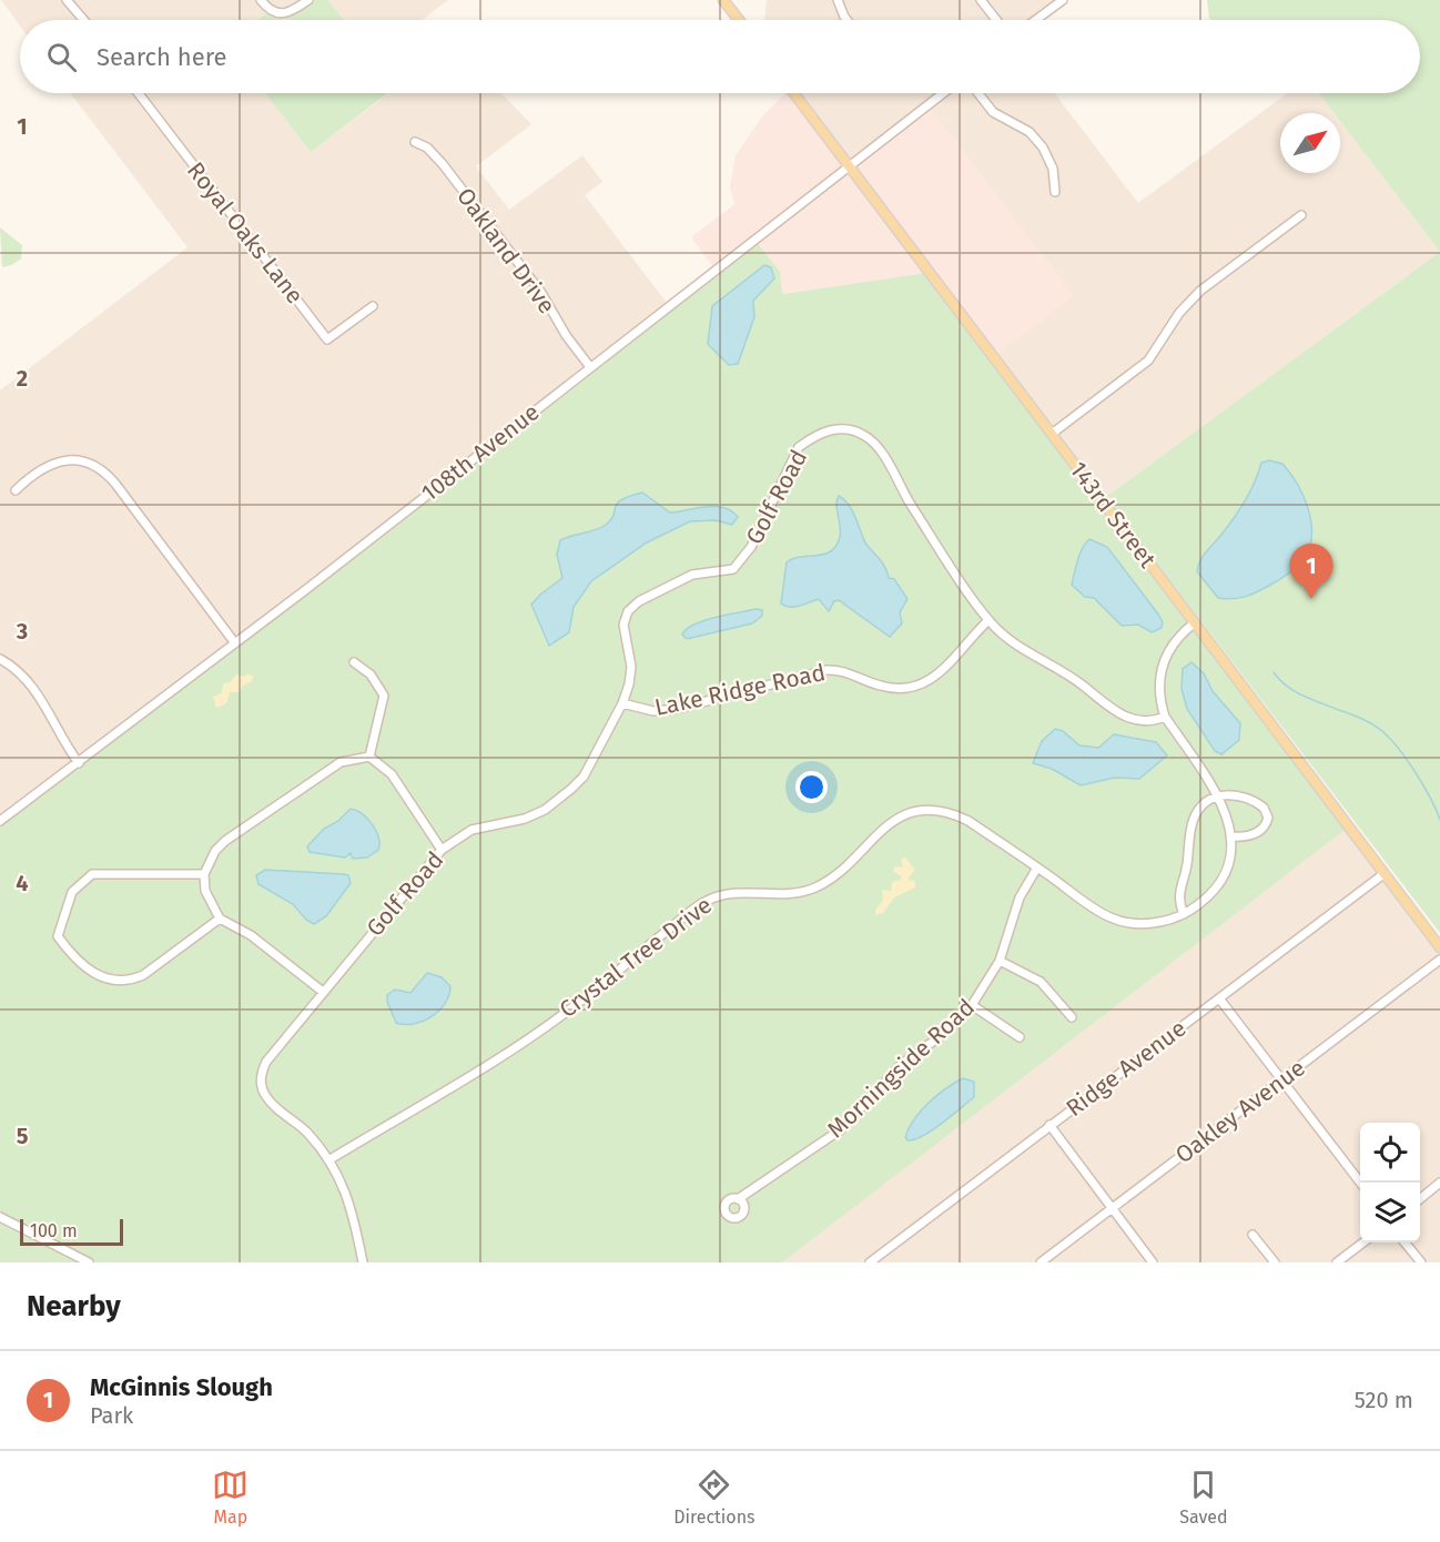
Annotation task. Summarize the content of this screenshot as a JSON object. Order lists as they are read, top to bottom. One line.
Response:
{"streets":{"main road":["143rd Street"],"street":["Royal Oaks Lane","Oakland Drive","108th Avenue","Golf Road","Lake Ridge Road","Crystal Tree Drive","Morningside Road","Ridge Avenue","Oakley Avenue"]},"crossings":[["Oakland Drive","108th Avenue"],["108th Avenue","143rd Street"],["Golf Road","Lake Ridge Road"],["Golf Road","Crystal Tree Drive"],["143rd Street","Crystal Tree Drive"],["143rd Street","Ridge Avenue"],["Crystal Tree Drive","Morningside Road"]],"scale_bar":"100 m","north":"top right","page":{"search":"Search here","pins":"1","scale":"100 m","heading":"Nearby","list":[{"mark":"1","name":"McGinnis Slough","note":"Park","value":"520 m"}],"nav":["Map","Directions","Saved"]},"grid":{"rows":["1","2","3","4","5"]}}
